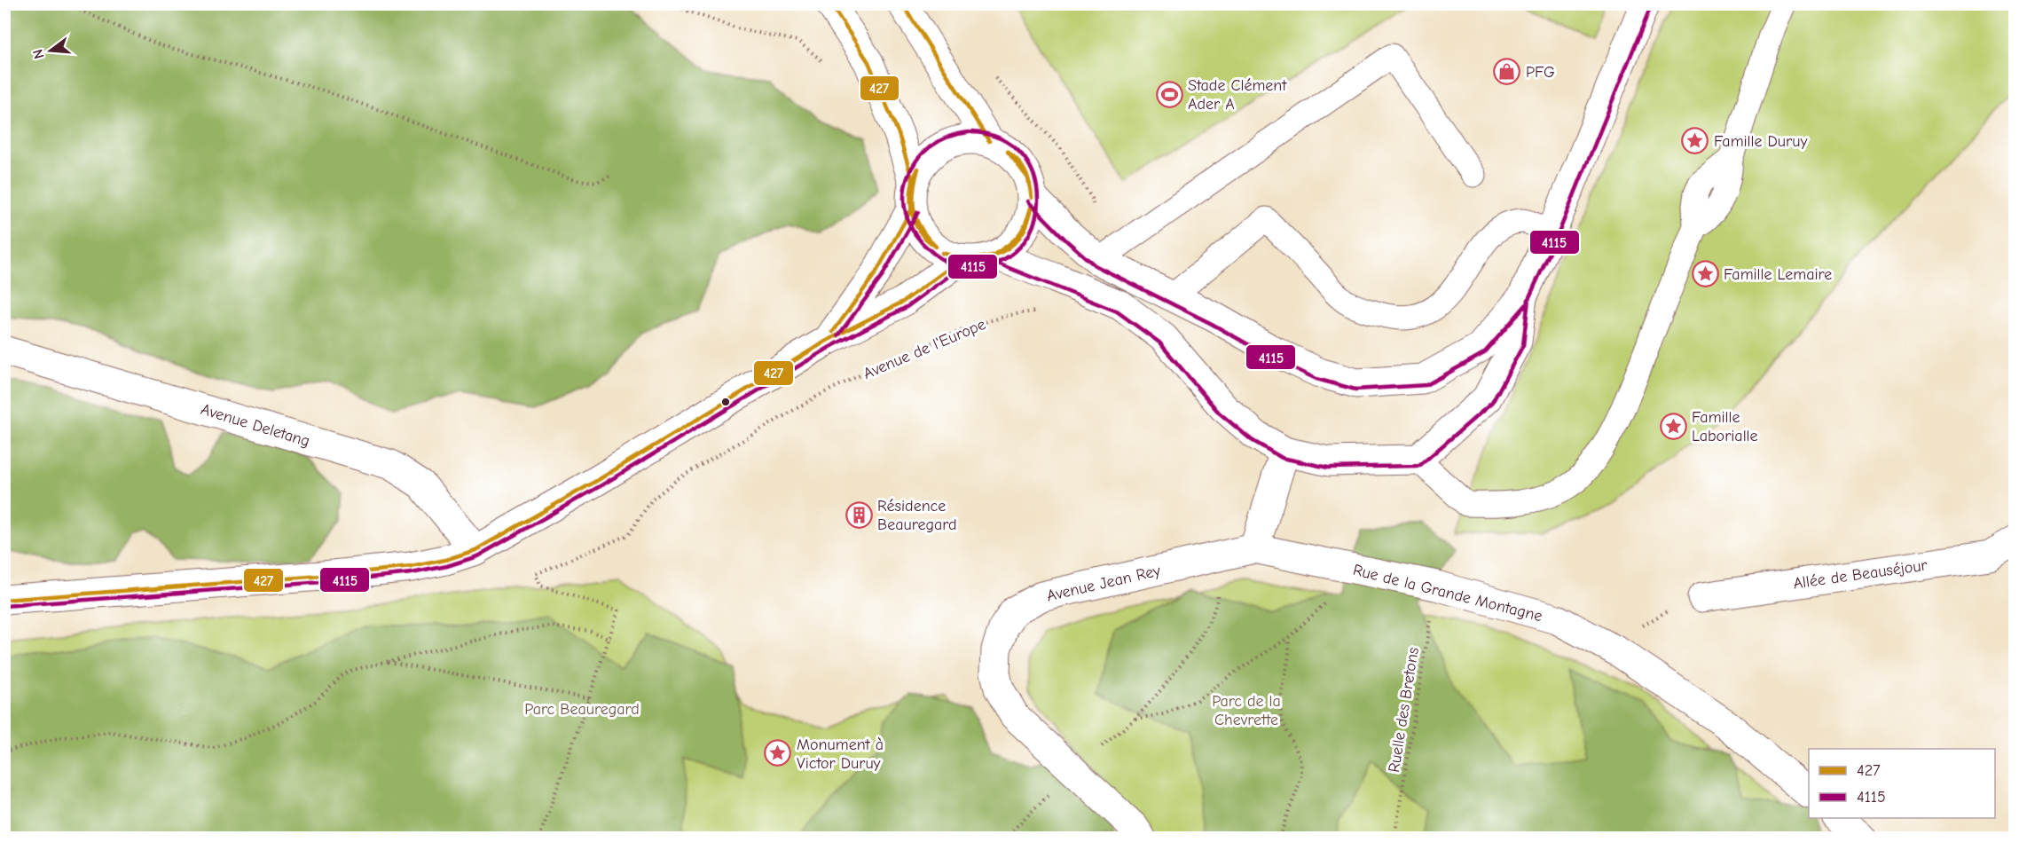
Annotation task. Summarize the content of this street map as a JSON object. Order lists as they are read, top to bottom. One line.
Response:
{"streets":{"street":["Avenue Deletang","Allée de Beauséjour","Avenue Jean Rey","Rue de la Grande Montagne"],"path":["Avenue de l'Europe","Ruelle des Bretons"]},"crossings":[["Avenue Jean Rey","Rue de la Grande Montagne"],["Rue de la Grande Montagne","Ruelle des Bretons"]],"parks":["Parc de la Chevrette","Parc Beauregard"],"places":{"shop":["PFG"],"sports":["Stade Clément Ader A"],"place":["Famille Duruy","Famille Lemaire","Famille Laborialle","Monument à Victor Duruy"],"building":["Résidence Beauregard"]},"lines":["transit line 427","transit line 4115"],"legend":["427","4115"],"north":"left"}
